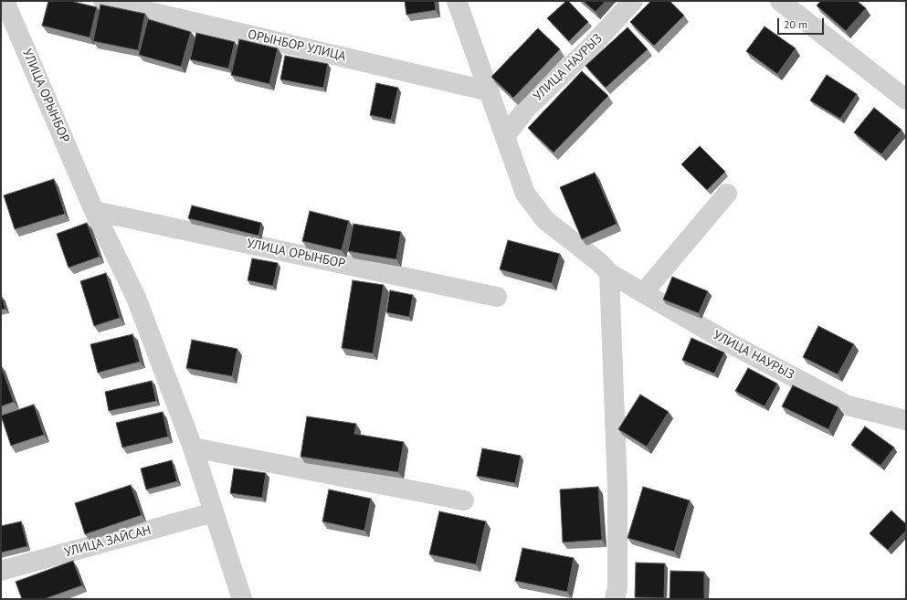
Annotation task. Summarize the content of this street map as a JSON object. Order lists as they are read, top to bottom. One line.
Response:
{"streets":{"street":["ОРЫНБОР УЛИЦА","УЛИЦА НАУРЫЗ","УЛИЦА ОРЫНБОР","УЛИЦА ЗАЙСАН"]},"crossings":[["ОРЫНБОР УЛИЦА","УЛИЦА НАУРЫЗ"],["УЛИЦА ОРЫНБОР","УЛИЦА ЗАЙСАН"]],"scale_bar":"20 m"}
